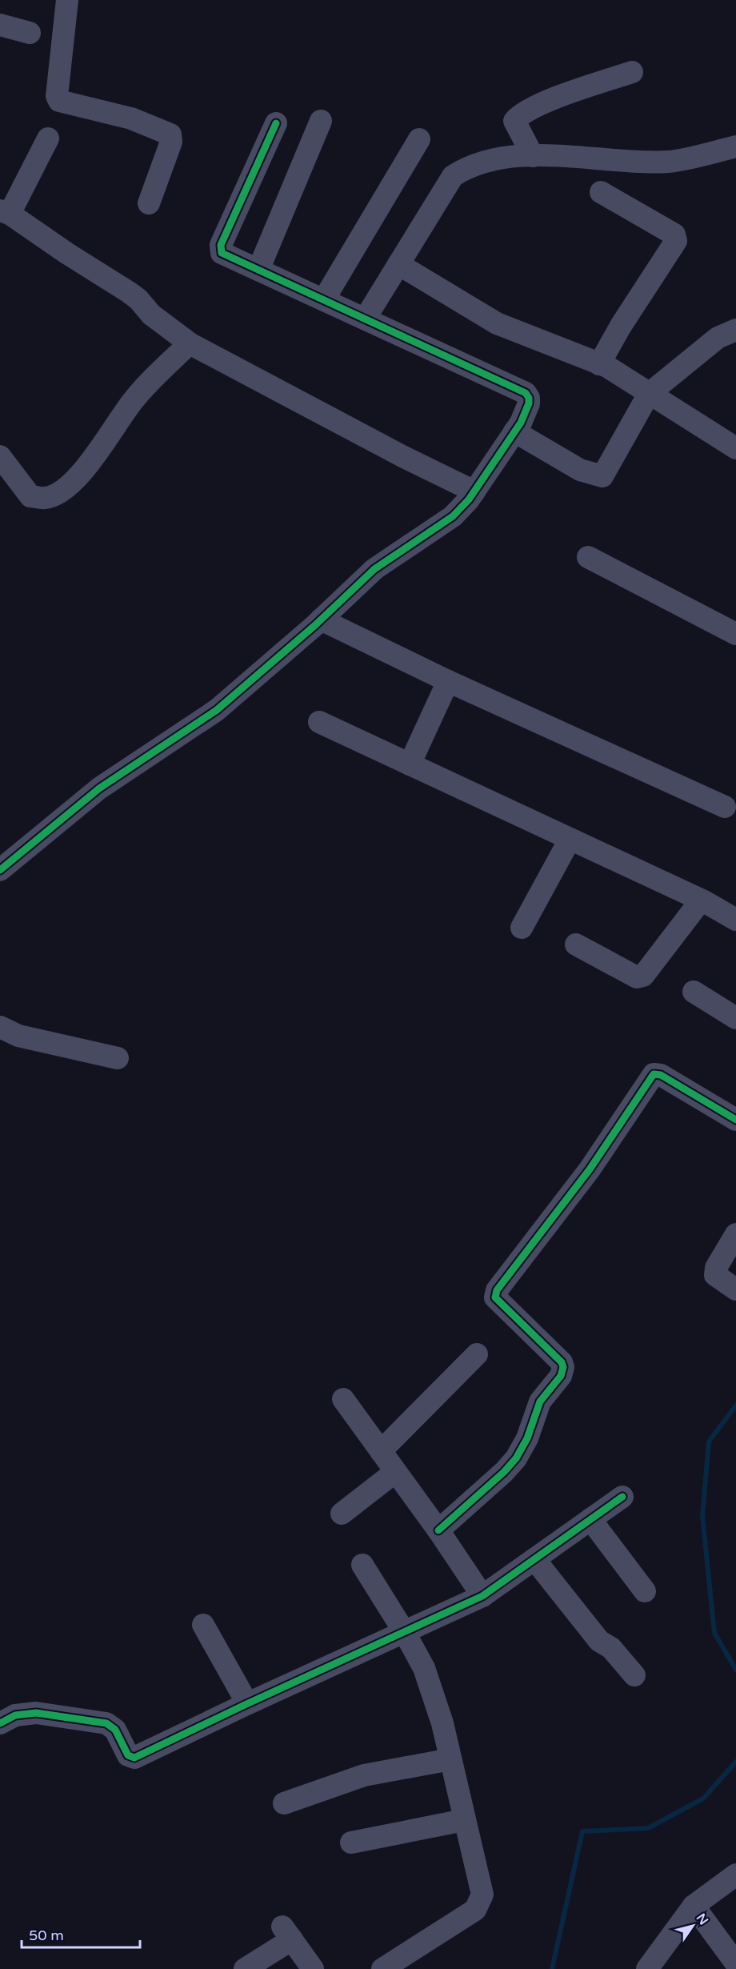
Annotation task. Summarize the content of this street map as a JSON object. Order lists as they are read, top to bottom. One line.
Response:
{"scale_bar":"50 m","north":"top right"}
